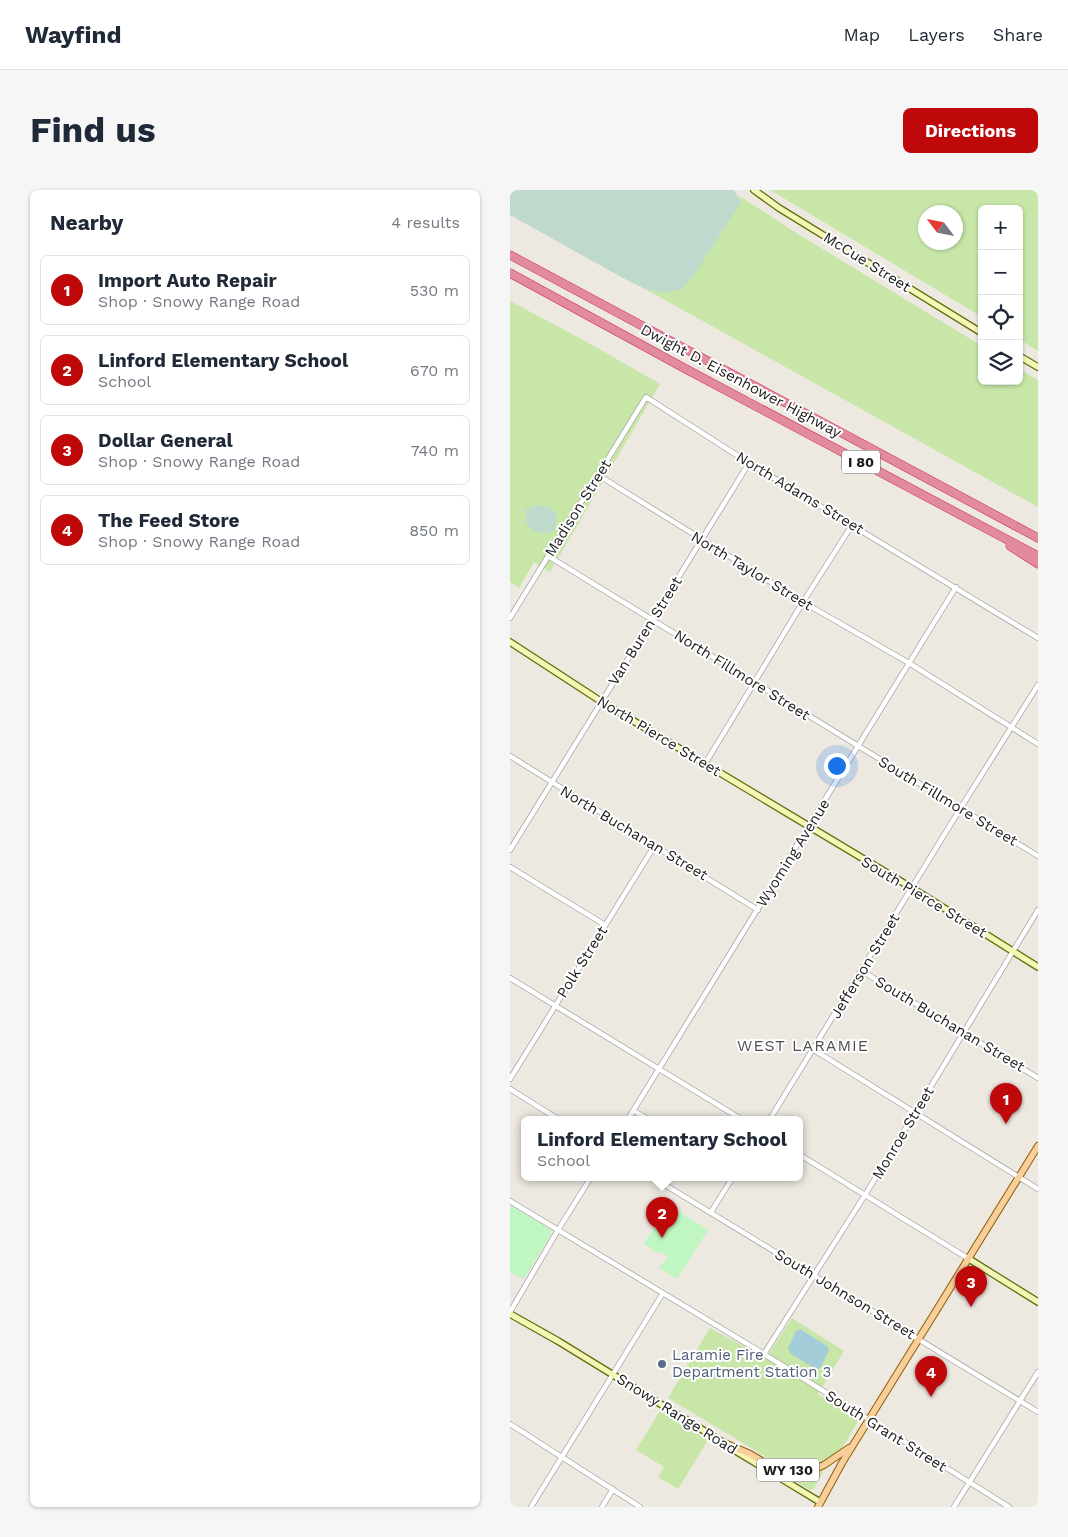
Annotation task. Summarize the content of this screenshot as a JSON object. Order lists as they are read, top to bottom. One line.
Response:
{"streets":{"highway":["Dwight D. Eisenhower Highway","I 80"],"main road":["McCue Street","North Pierce Street","South Pierce Street","Snowy Range Road","WY 130"],"street":["North Adams Street","Madison Street","North Taylor Street","Van Buren Street","North Fillmore Street","South Fillmore Street","North Buchanan Street","Wyoming Avenue","Polk Street","Jefferson Street","South Buchanan Street","Monroe Street","South Johnson Street","South Grant Street"]},"crossings":[["North Adams Street","Madison Street"],["North Adams Street","Van Buren Street"],["North Adams Street","Wyoming Avenue"],["Madison Street","North Taylor Street"],["Madison Street","North Fillmore Street"],["North Taylor Street","Van Buren Street"],["North Taylor Street","Wyoming Avenue"],["North Taylor Street","Jefferson Street"],["Van Buren Street","North Fillmore Street"],["Van Buren Street","North Pierce Street"],["Van Buren Street","North Buchanan Street"],["North Fillmore Street","South Fillmore Street"],["North Fillmore Street","Wyoming Avenue"],["North Pierce Street","Wyoming Avenue"],["North Pierce Street","South Pierce Street"],["South Fillmore Street","Wyoming Avenue"],["South Fillmore Street","Jefferson Street"],["North Buchanan Street","Wyoming Avenue"],["North Buchanan Street","Polk Street"],["Wyoming Avenue","South Pierce Street"],["South Pierce Street","Jefferson Street"],["South Pierce Street","Monroe Street"],["Jefferson Street","South Buchanan Street"],["South Buchanan Street","Monroe Street"],["Monroe Street","South Johnson Street"],["Monroe Street","South Grant Street"],["South Johnson Street","WY 130"],["Snowy Range Road","WY 130"],["South Grant Street","WY 130"]],"districts":["WEST LARAMIE"],"places":["Laramie Fire Department Station 3"],"north":"top left","page":{"header":"Wayfind","nav":["Map","Layers","Share"],"buttons":"Directions","title":"Find us","heading":["Nearby","4 results"],"map_buttons":["+","−"],"list":[{"mark":"1","name":"Import Auto Repair","note":"Shop · Snowy Range Road","value":"530 m"},{"mark":"2","name":"Linford Elementary School","note":"School","value":"670 m"},{"mark":"3","name":"Dollar General","note":"Shop · Snowy Range Road","value":"740 m"},{"mark":"4","name":"The Feed Store","note":"Shop · Snowy Range Road","value":"850 m"}],"pins":["1","2","3","4"],"popup":["Linford Elementary School","School"]}}
